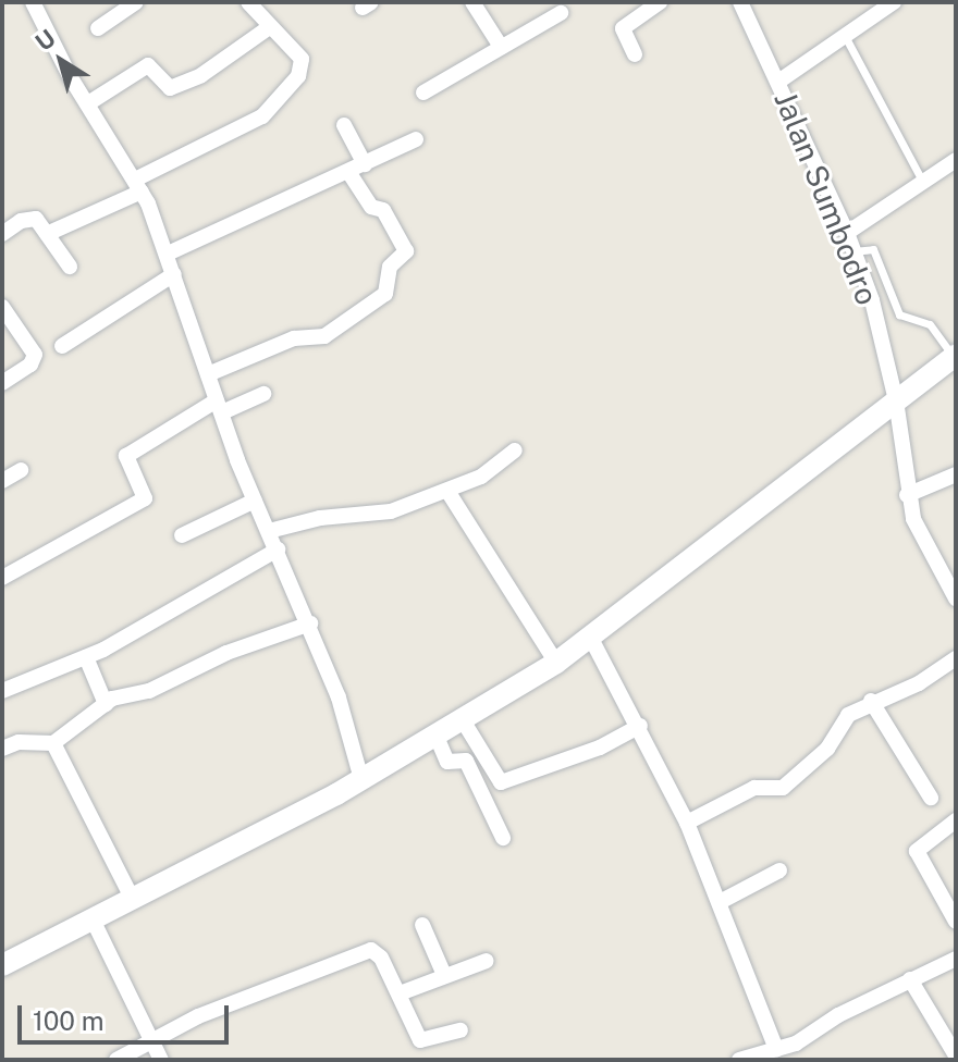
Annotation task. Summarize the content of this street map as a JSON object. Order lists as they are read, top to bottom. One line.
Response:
{"streets":{"street":["Jalan Sumbodro"]},"scale_bar":"100 m","north":"top left"}
